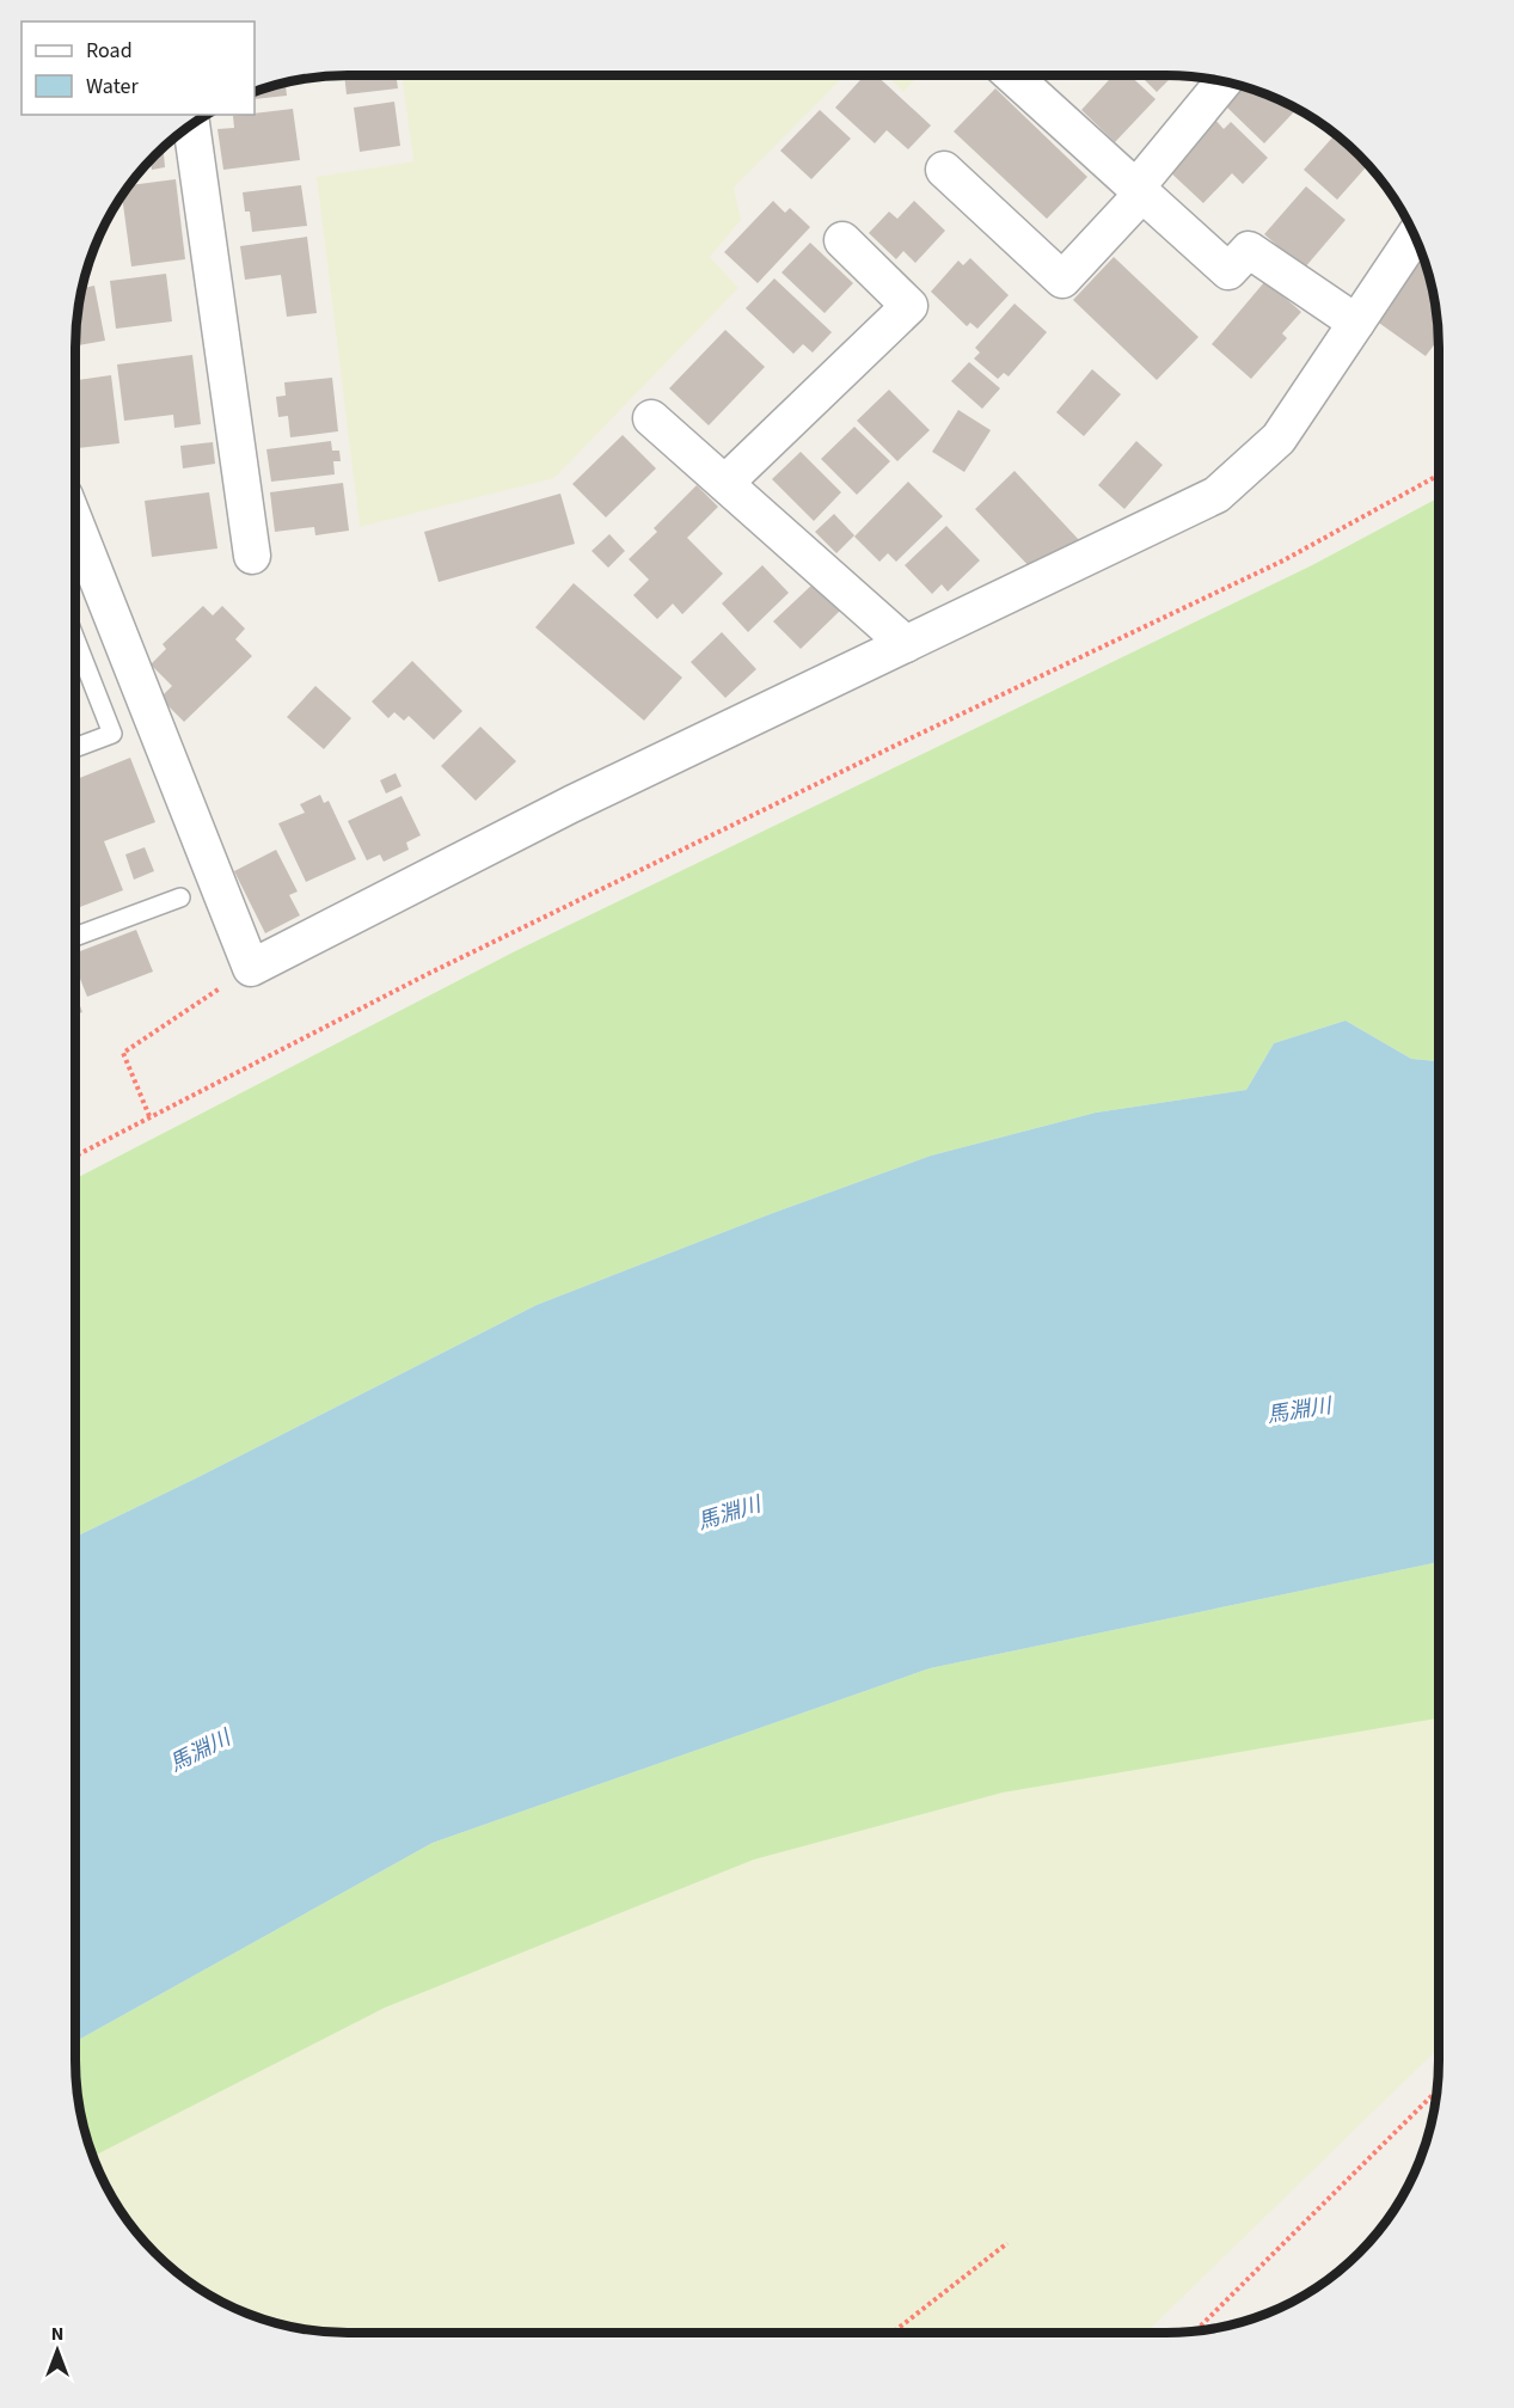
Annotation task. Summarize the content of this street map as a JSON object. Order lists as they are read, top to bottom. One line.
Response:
{"water":["馬淵川"],"legend":["Road","Water"],"north":"top"}
